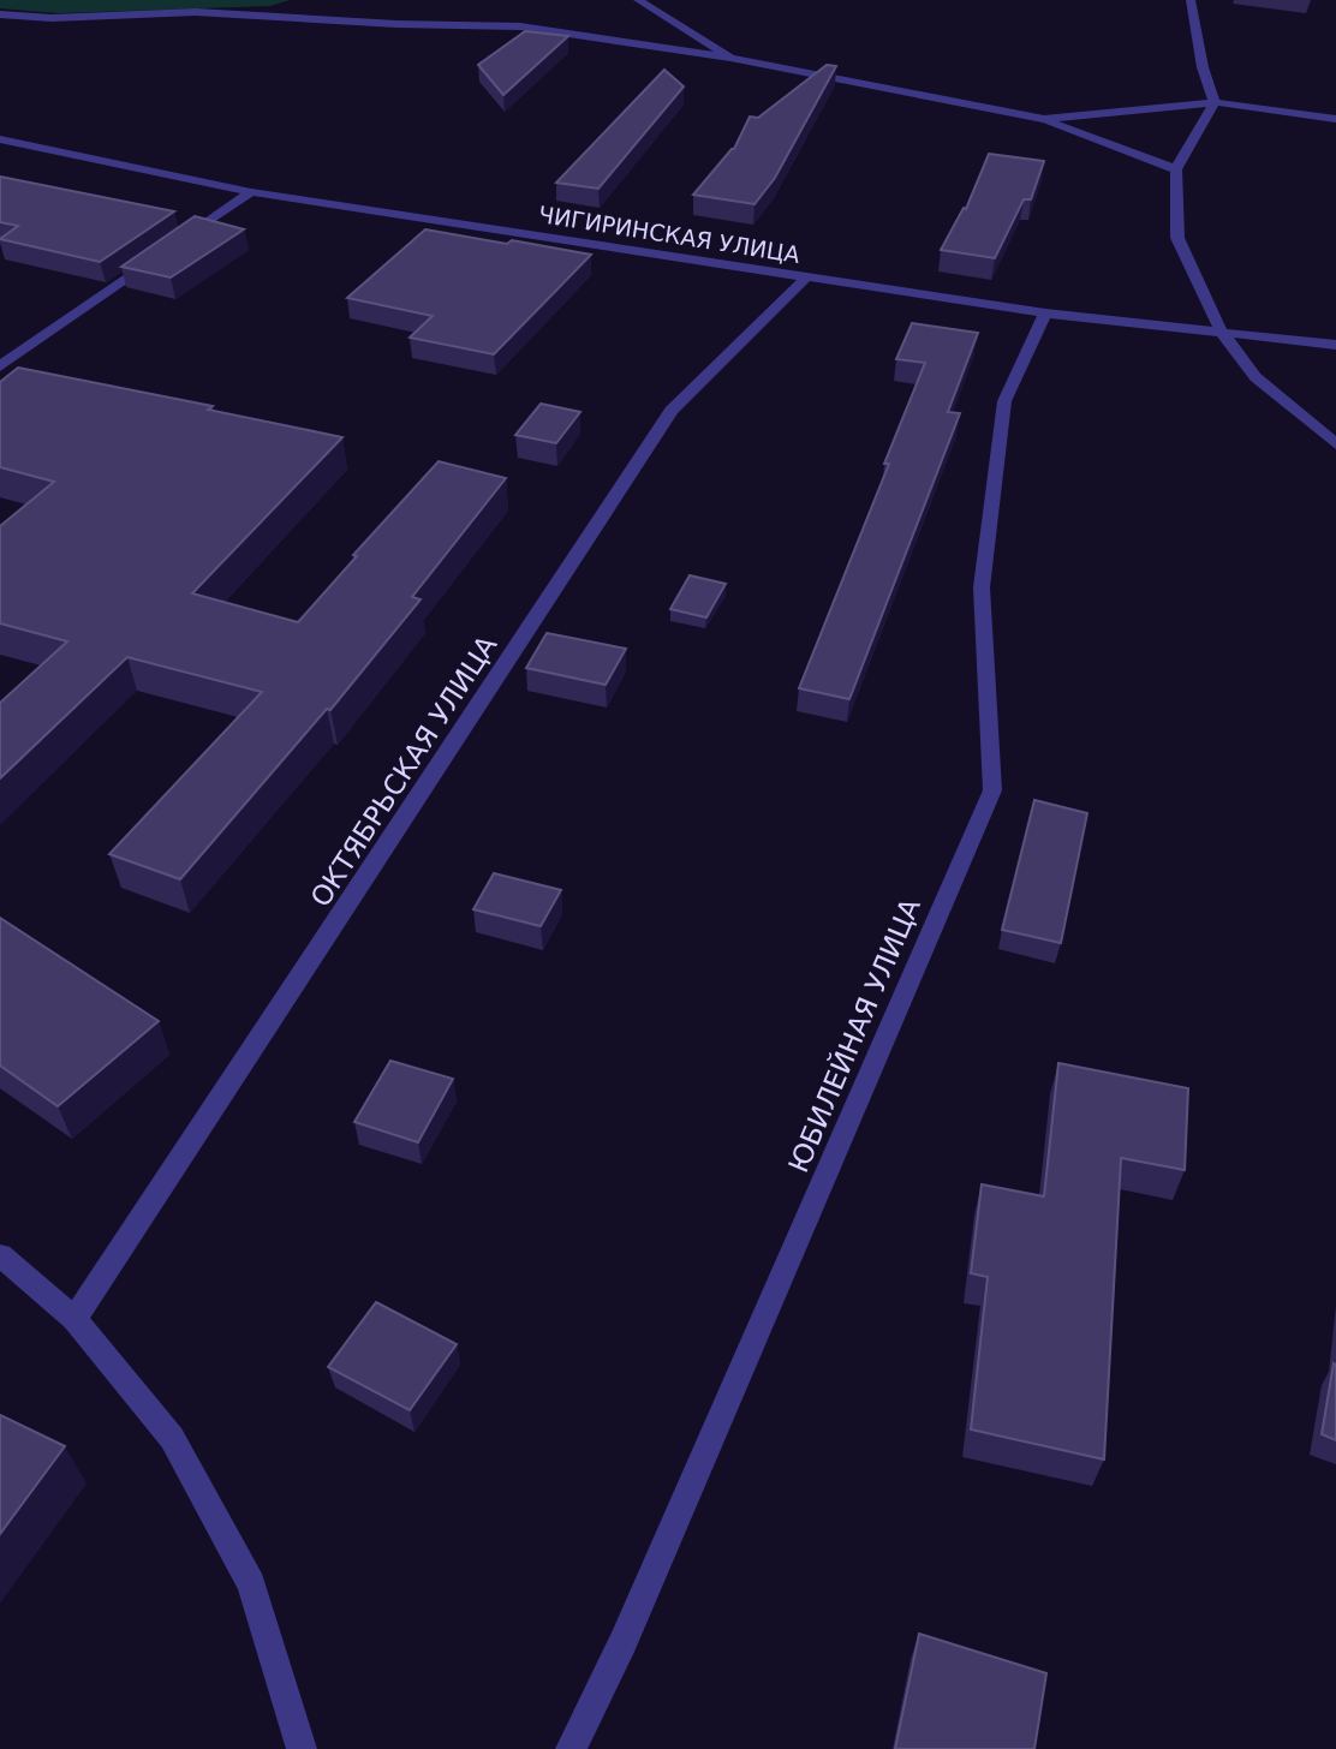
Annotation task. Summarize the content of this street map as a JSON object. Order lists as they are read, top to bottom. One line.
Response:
{"streets":{"street":["ЧИГИРИНСКАЯ УЛИЦА","ОКТЯБРЬСКАЯ УЛИЦА","ЮБИЛЕЙНАЯ УЛИЦА"]},"crossings":[["ЧИГИРИНСКАЯ УЛИЦА","ОКТЯБРЬСКАЯ УЛИЦА"],["ЧИГИРИНСКАЯ УЛИЦА","ЮБИЛЕЙНАЯ УЛИЦА"]]}
